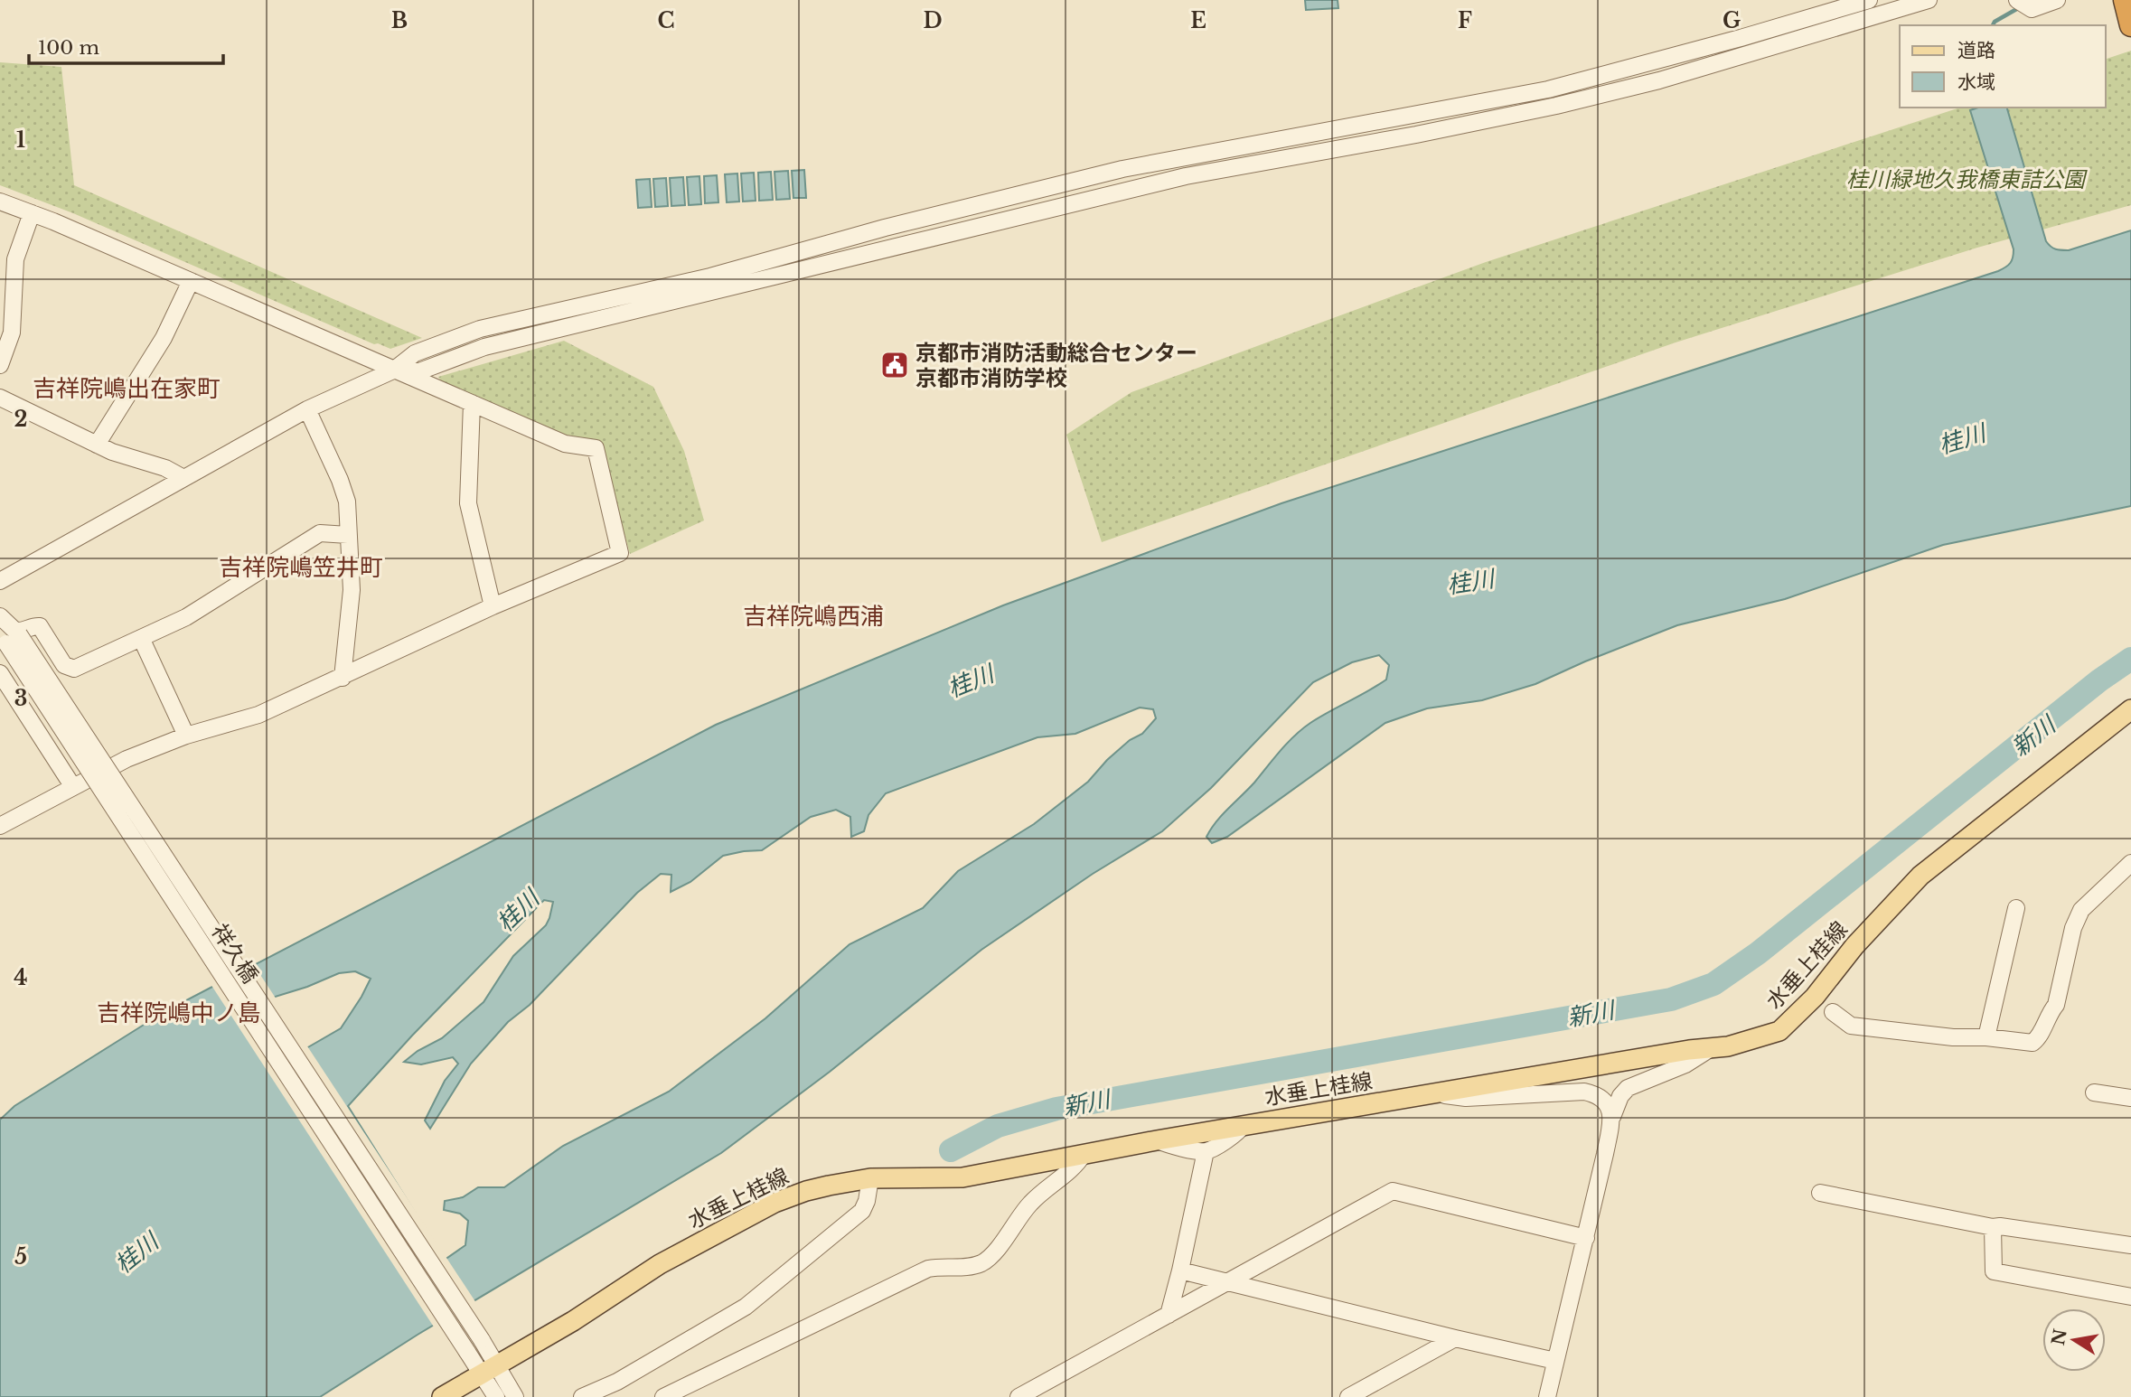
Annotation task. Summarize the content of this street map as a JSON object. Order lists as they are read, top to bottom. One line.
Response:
{"streets":{"main road":["水垂上桂線"],"street":["祥久橋"]},"crossings":[["祥久橋","水垂上桂線"]],"districts":["吉祥院嶋出在家町","吉祥院嶋笠井町","吉祥院嶋西浦","吉祥院嶋中ノ島"],"water":["桂川","新川"],"parks":["桂川緑地久我橋東詰公園"],"places":{"public building":["京都市消防活動総合センター 京都市消防学校"]},"legend":["道路","水域"],"scale_bar":"100 m","north":"left","grid":{"columns":["B","C","D","E","F","G"],"rows":["1","2","3","4","5"]}}
